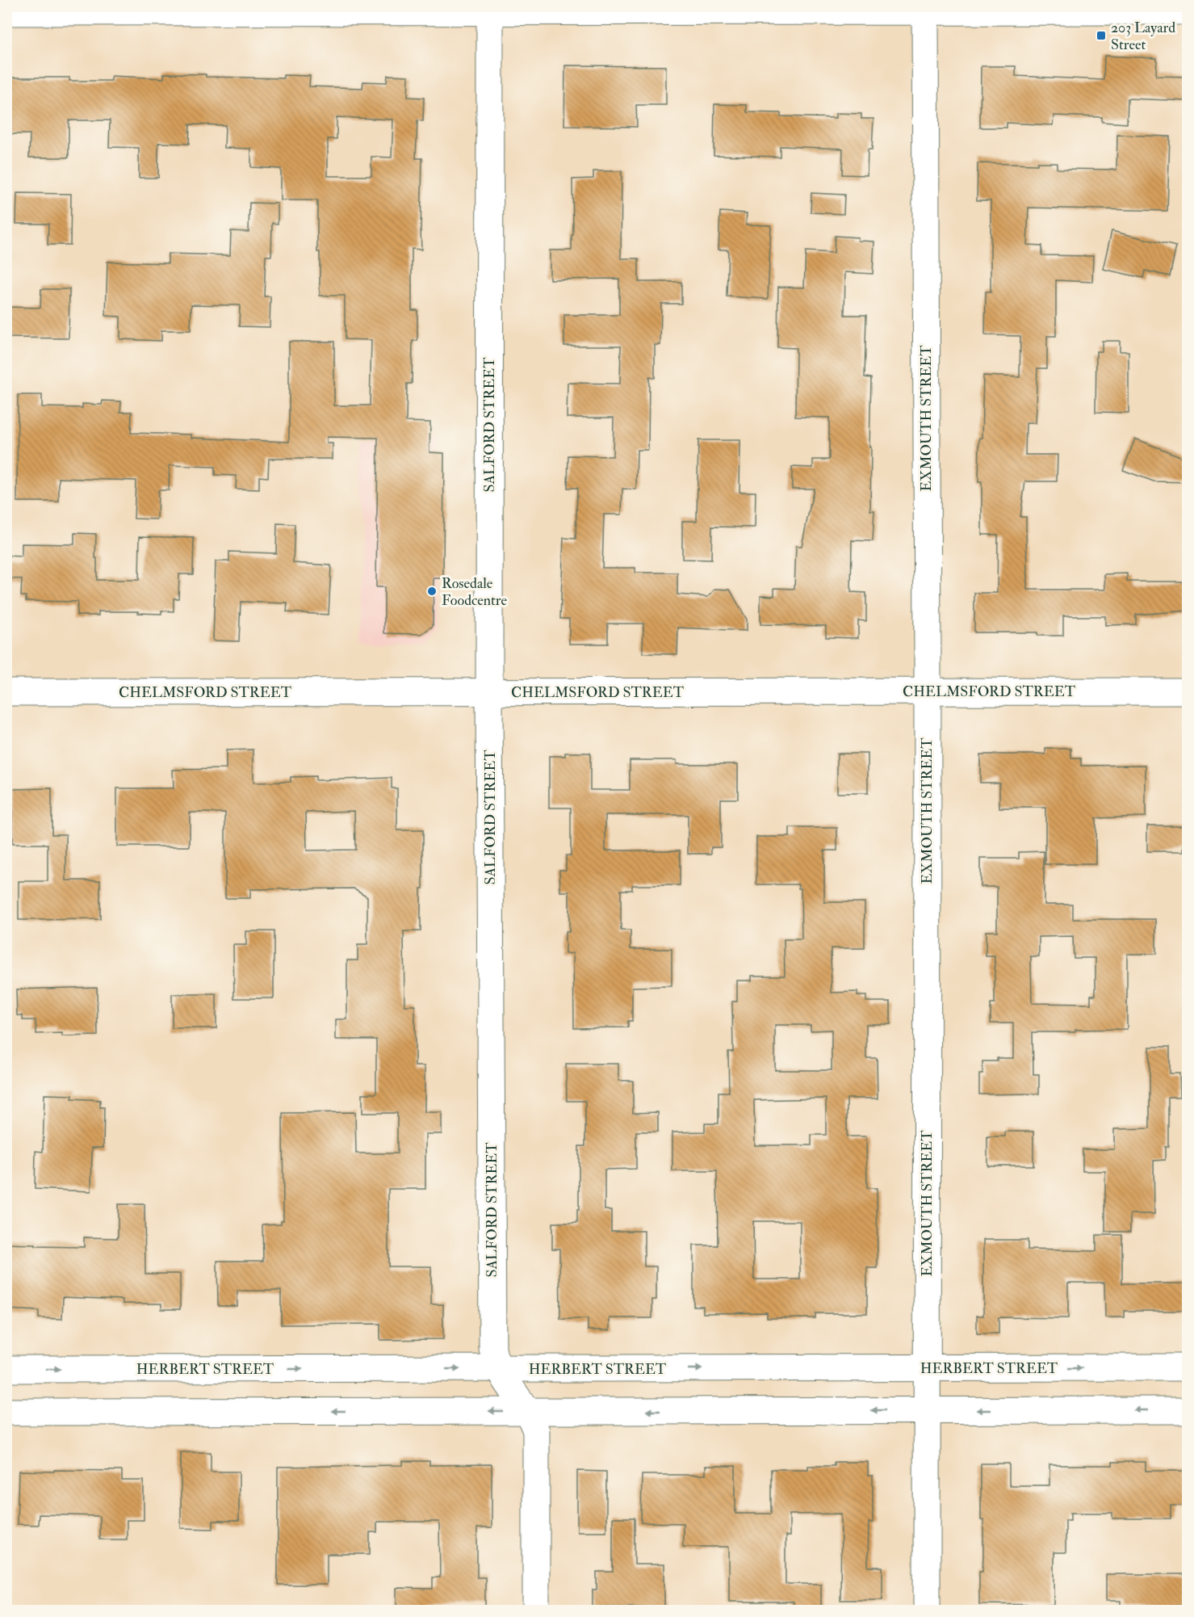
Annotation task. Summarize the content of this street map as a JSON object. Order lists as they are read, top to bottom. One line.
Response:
{"streets":{"street":["EXMOUTH STREET","SALFORD STREET","CHELMSFORD STREET","HERBERT STREET"]},"crossings":[["EXMOUTH STREET","CHELMSFORD STREET"],["EXMOUTH STREET","HERBERT STREET"],["SALFORD STREET","CHELMSFORD STREET"],["SALFORD STREET","HERBERT STREET"]],"places":{"transit":["203 Layard Street"],"other":["Rosedale Foodcentre"]}}
